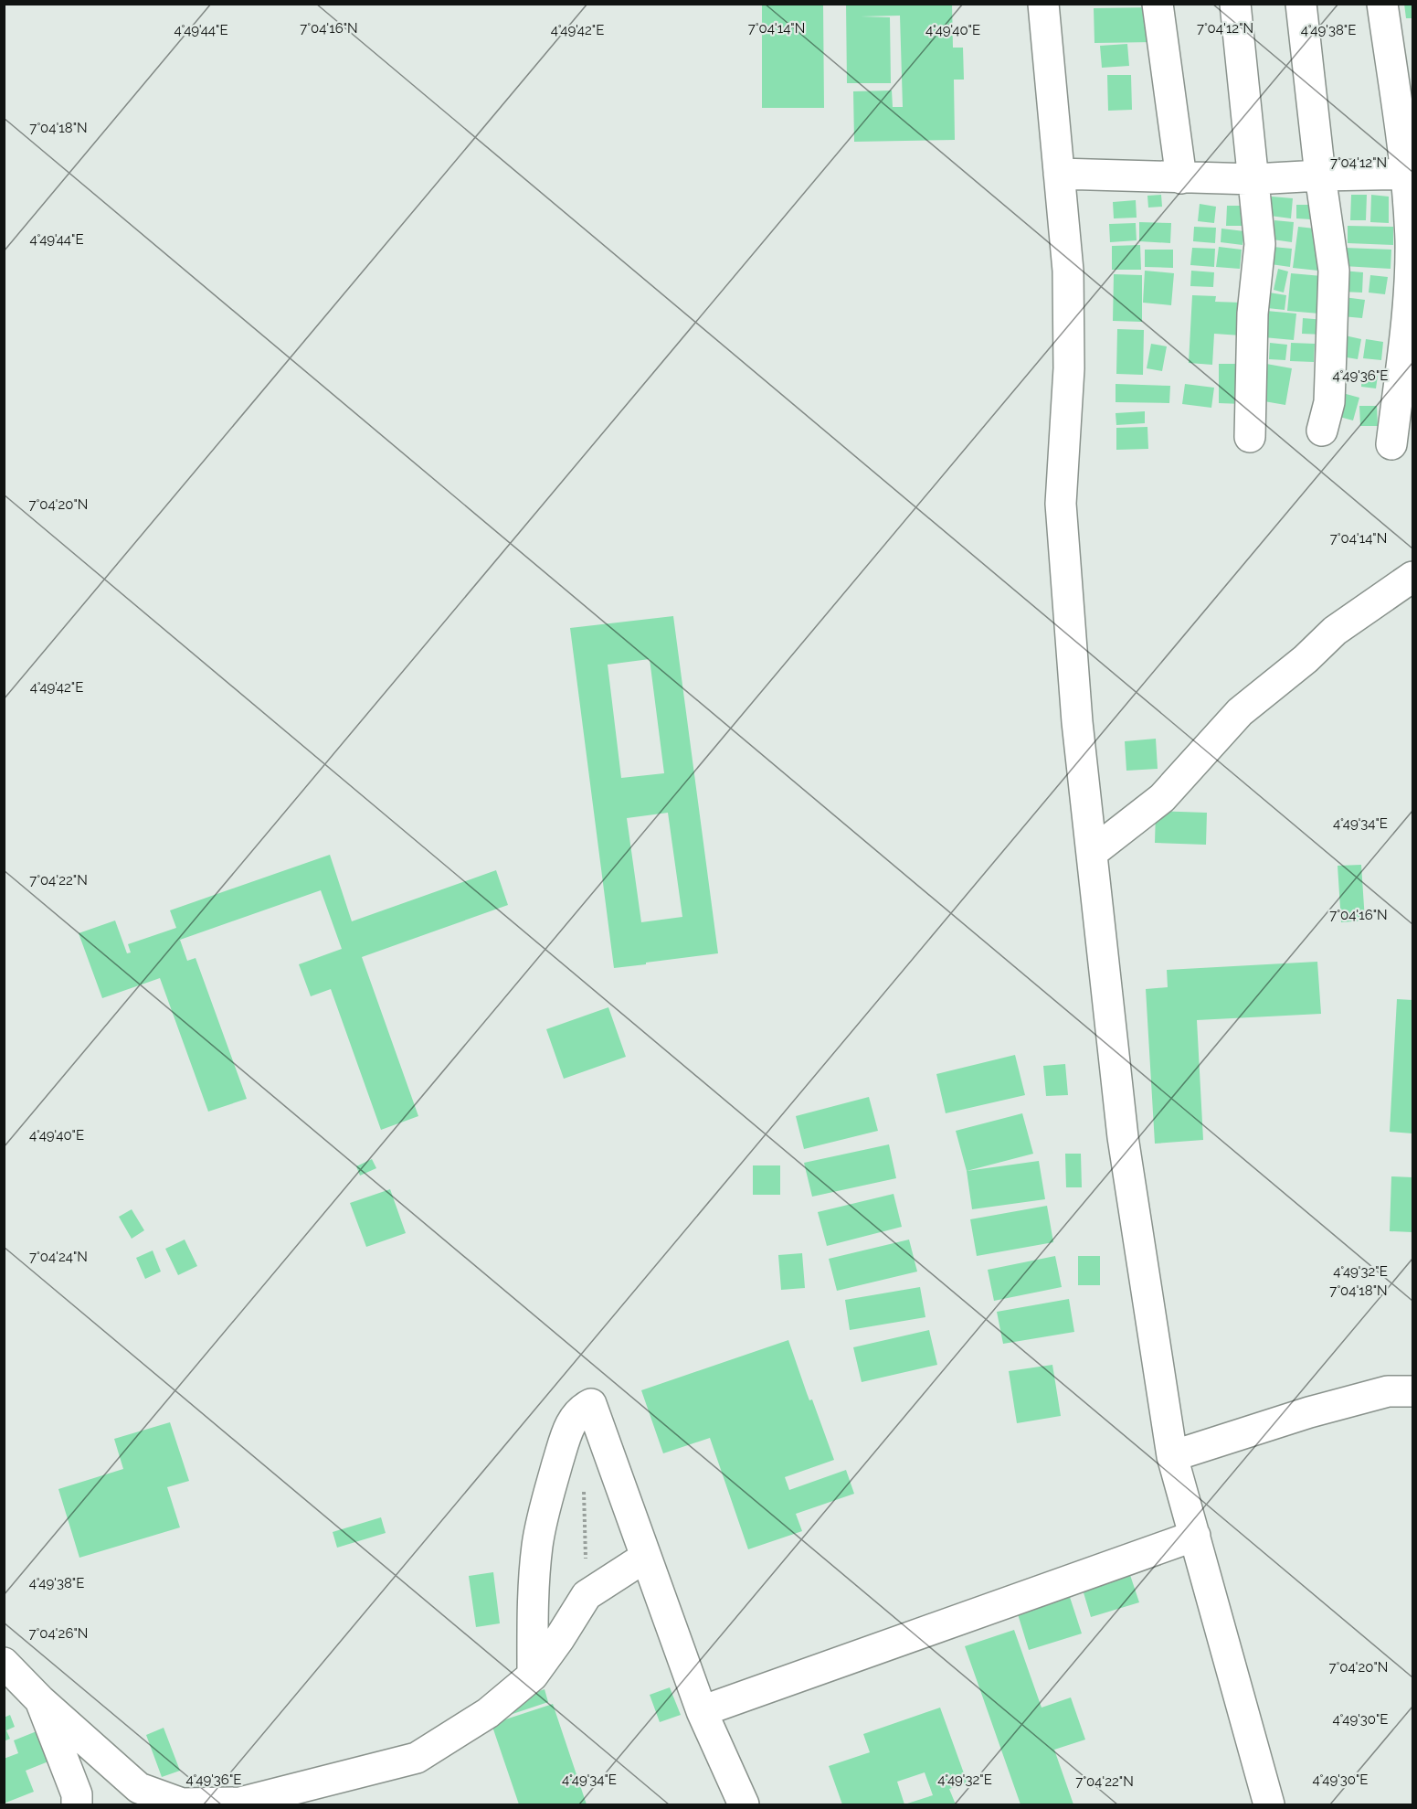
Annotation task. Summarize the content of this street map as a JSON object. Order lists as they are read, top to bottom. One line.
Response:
{"coordinates":["7°04'14\"N","7°04'16\"N","7°04'12\"N","4°49'44\"E","4°49'42\"E","4°49'40\"E","4°49'38\"E","7°04'18\"N","4°49'36\"E","7°04'20\"N","4°49'34\"E","7°04'22\"N","7°04'24\"N","4°49'32\"E","7°04'26\"N","4°49'30\"E"]}
